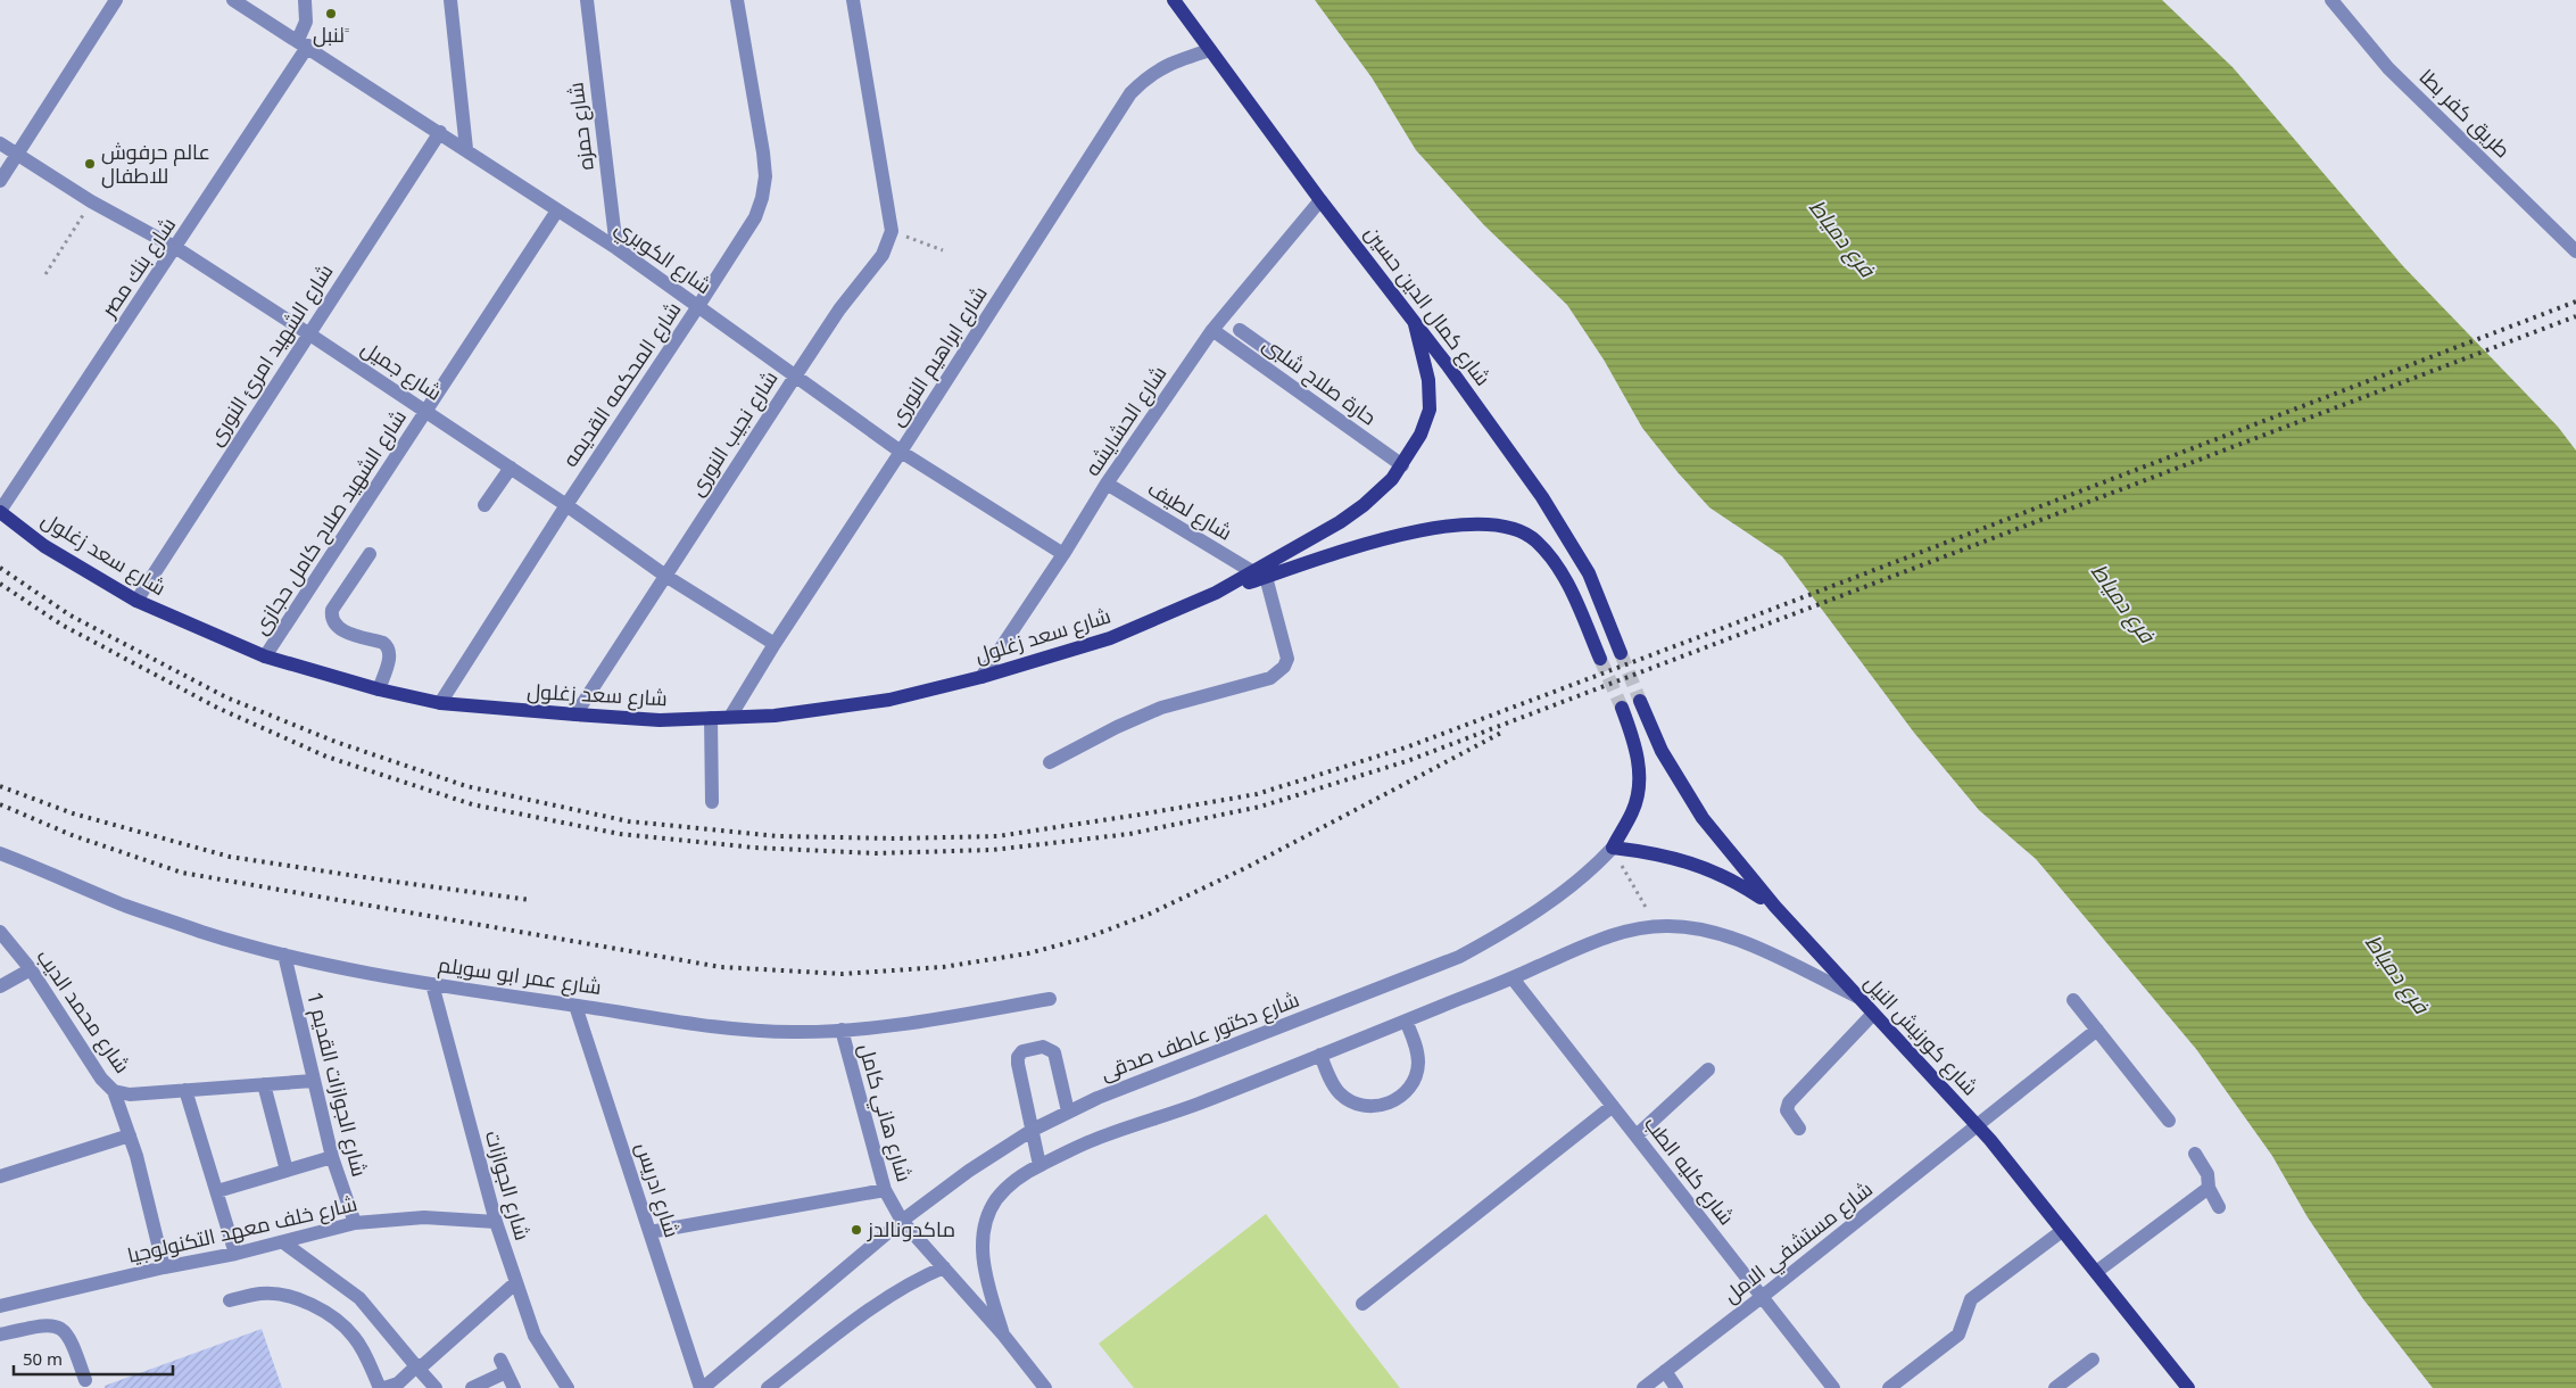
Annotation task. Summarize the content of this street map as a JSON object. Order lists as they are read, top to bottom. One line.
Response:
{"streets":{"main road":["شارع كمال الدين حسين","شارع سعد زغلول","شارع كورنيش النيل","شارع دكتور عاطف صدقى"],"street":["طريق كفر بطا","شارع حمزه","شارع الكوبري","شارع بنك مصر","شارع الشهيد امرئ النورى","شارع ابراهيم النورى","شارع جميل","حارة صلاح شلبى","شارع المحكمه القديمه","شارع الحشايشه","شارع نجيب النورى","شارع لطيف","شارع الشهيد صلاح كامل حجازى","شارع عمر ابو سويلم","شارع محمد الديب","شارع الجوازات القديم 1","شارع هاني كامل","شارع كليه الطب","شارع الجوازات","شارع ادريس","شارع خلف معهد التكنولوجيا","شارع مستشفي الامل"]},"crossings":[["شارع حمزه","شارع الكوبري"],["شارع الكوبري","شارع بنك مصر"],["شارع الكوبري","شارع الشهيد امرئ النورى"],["شارع الكوبري","شارع ابراهيم النورى"],["شارع الكوبري","شارع المحكمه القديمه"],["شارع الكوبري","شارع الحشايشه"],["شارع الكوبري","شارع نجيب النورى"],["شارع الكوبري","شارع الشهيد صلاح كامل حجازى"],["شارع بنك مصر","شارع جميل"],["شارع بنك مصر","شارع سعد زغلول"],["شارع كمال الدين حسين","شارع ابراهيم النورى"],["شارع كمال الدين حسين","شارع الحشايشه"],["شارع كمال الدين حسين","شارع سعد زغلول"],["شارع الشهيد امرئ النورى","شارع جميل"],["شارع الشهيد امرئ النورى","شارع سعد زغلول"],["شارع ابراهيم النورى","شارع جميل"],["شارع ابراهيم النورى","شارع سعد زغلول"],["شارع جميل","شارع المحكمه القديمه"],["شارع جميل","شارع نجيب النورى"],["شارع جميل","شارع الشهيد صلاح كامل حجازى"],["حارة صلاح شلبى","شارع الحشايشه"],["حارة صلاح شلبى","شارع سعد زغلول"],["شارع المحكمه القديمه","شارع سعد زغلول"],["شارع الحشايشه","شارع لطيف"],["شارع الحشايشه","شارع سعد زغلول"],["شارع نجيب النورى","شارع سعد زغلول"],["شارع لطيف","شارع سعد زغلول"],["شارع الشهيد صلاح كامل حجازى","شارع سعد زغلول"],["شارع عمر ابو سويلم","شارع الجوازات القديم 1"],["شارع عمر ابو سويلم","شارع هاني كامل"],["شارع عمر ابو سويلم","شارع الجوازات"],["شارع عمر ابو سويلم","شارع ادريس"],["شارع محمد الديب","شارع الجوازات القديم 1"],["شارع كورنيش النيل","شارع مستشفي الامل"],["شارع دكتور عاطف صدقى","شارع هاني كامل"],["شارع دكتور عاطف صدقى","شارع ادريس"],["شارع الجوازات القديم 1","شارع خلف معهد التكنولوجيا"],["شارع كليه الطب","شارع مستشفي الامل"],["شارع الجوازات","شارع خلف معهد التكنولوجيا"]],"water":["فرع دمياط"],"places":["لنبل ً","عالم حرفوش للاطفال","ماكدونالدز"],"scale_bar":"50 m"}
